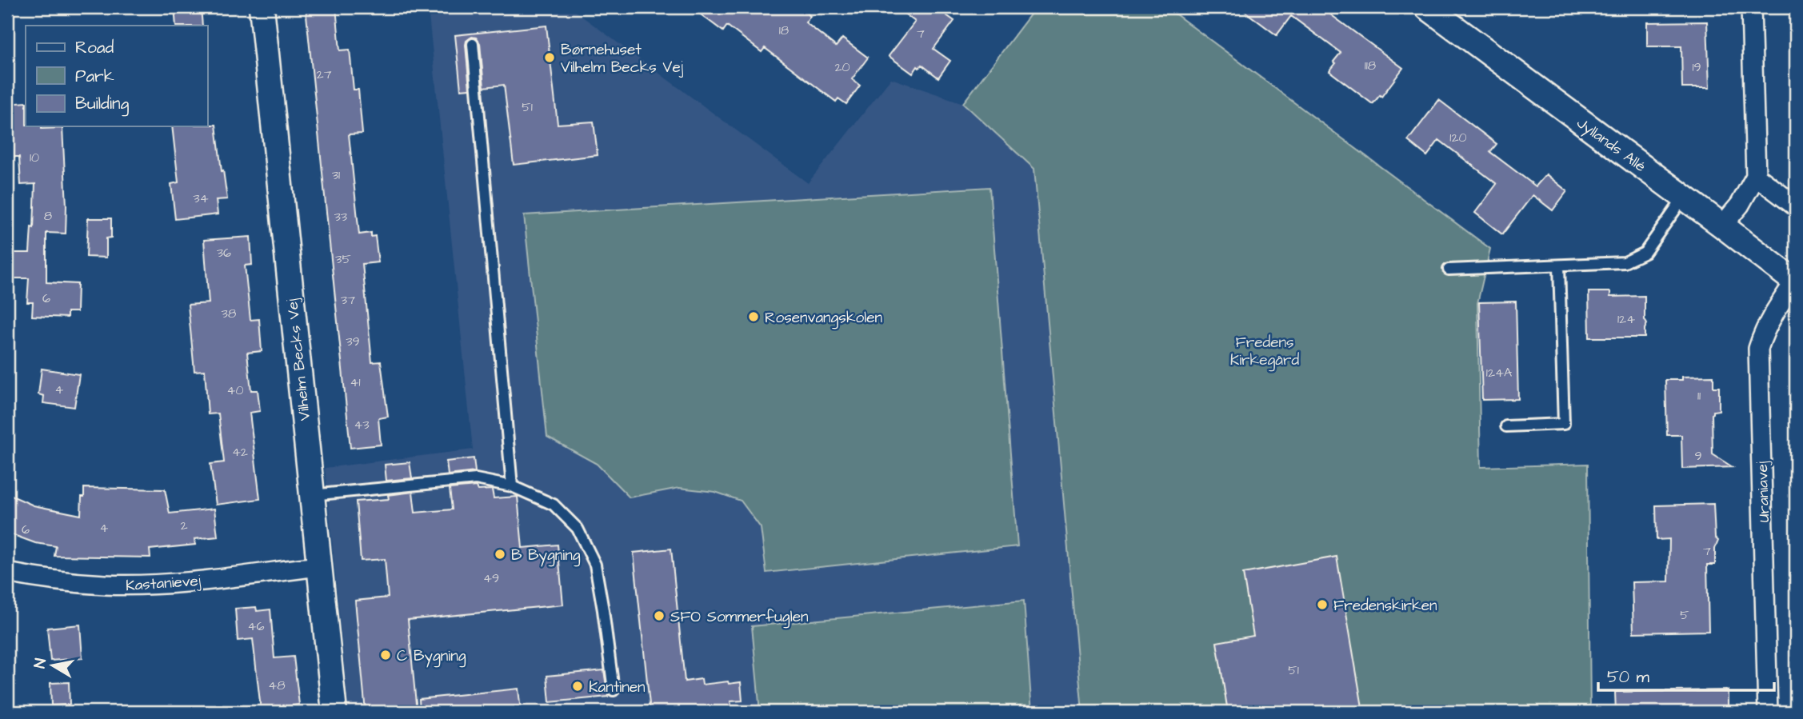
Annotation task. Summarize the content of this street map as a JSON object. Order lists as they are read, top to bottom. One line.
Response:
{"streets":{"street":["Jyllands Allé","Vilhelm Becks Vej","Uraniavej","Kastanievej"]},"crossings":[["Jyllands Allé","Uraniavej"],["Vilhelm Becks Vej","Kastanievej"]],"parks":["Fredens Kirkegård"],"places":["Børnehuset Vilhelm Becks Vej","Rosenvangskolen","B Bygning","Fredenskirken","SFO Sommerfuglen","C Bygning","Kantinen"],"house_numbers":["18","7","118","20","19","27","51","120","10","31","34","8","33","36","35","6","37","38","124","39","124A","41","4","40","11","43","42","9","2","4","6","7","49","5","46","51","48"],"legend":["Road","Park","Building"],"scale_bar":"50 m","north":"left"}
